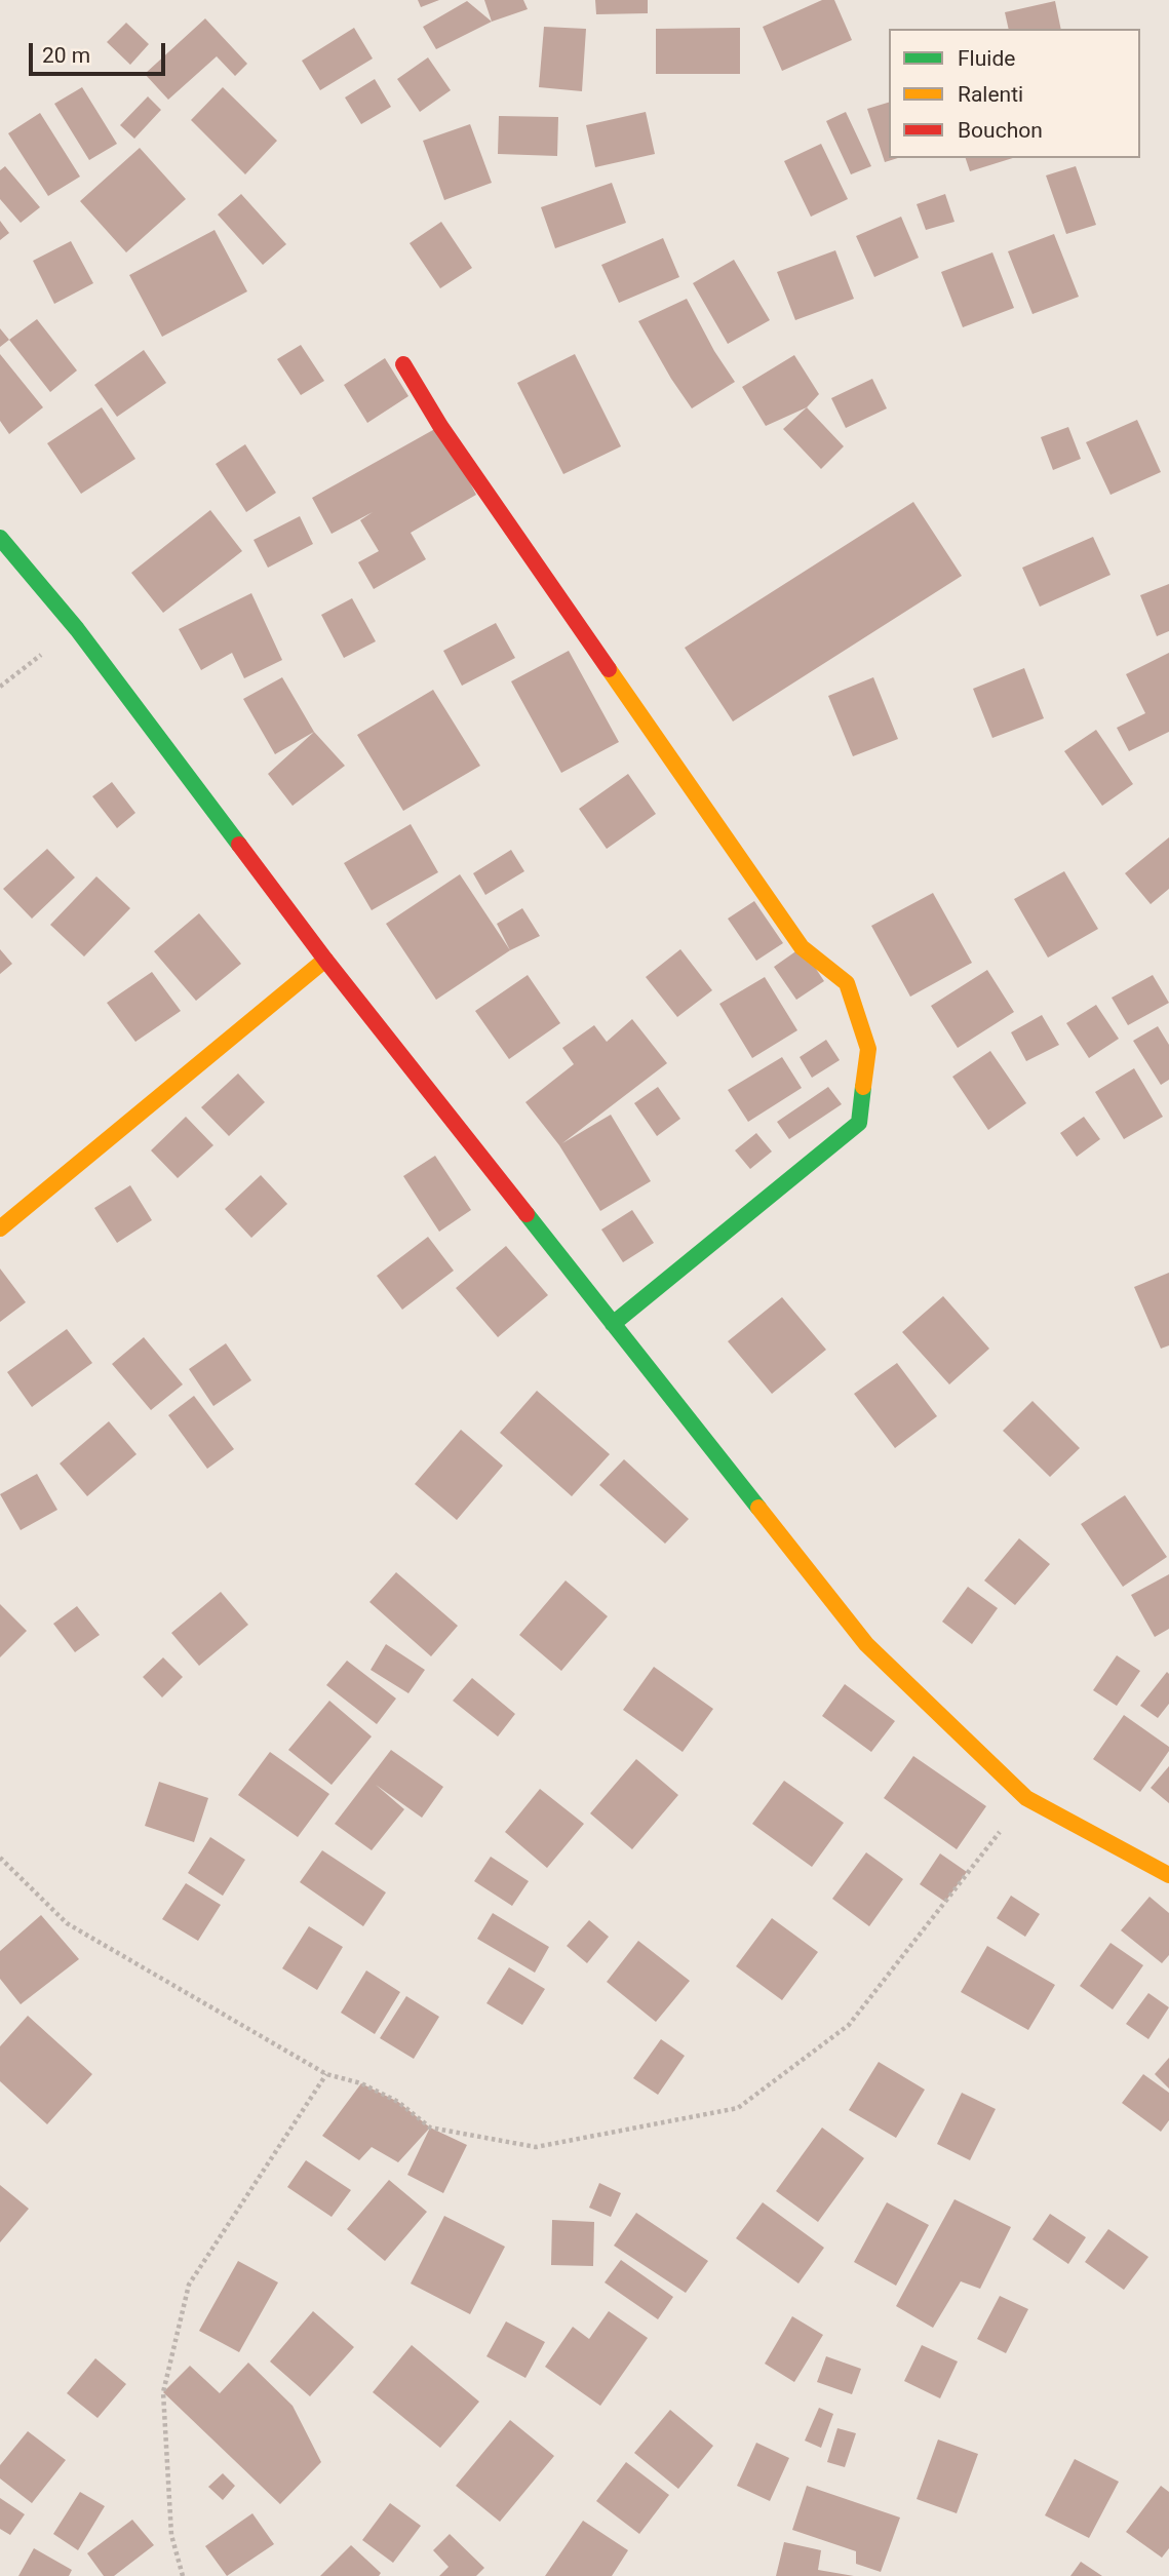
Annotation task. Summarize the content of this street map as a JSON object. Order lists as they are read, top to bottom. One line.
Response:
{"legend":["Fluide","Ralenti","Bouchon"],"scale_bar":"20 m"}
